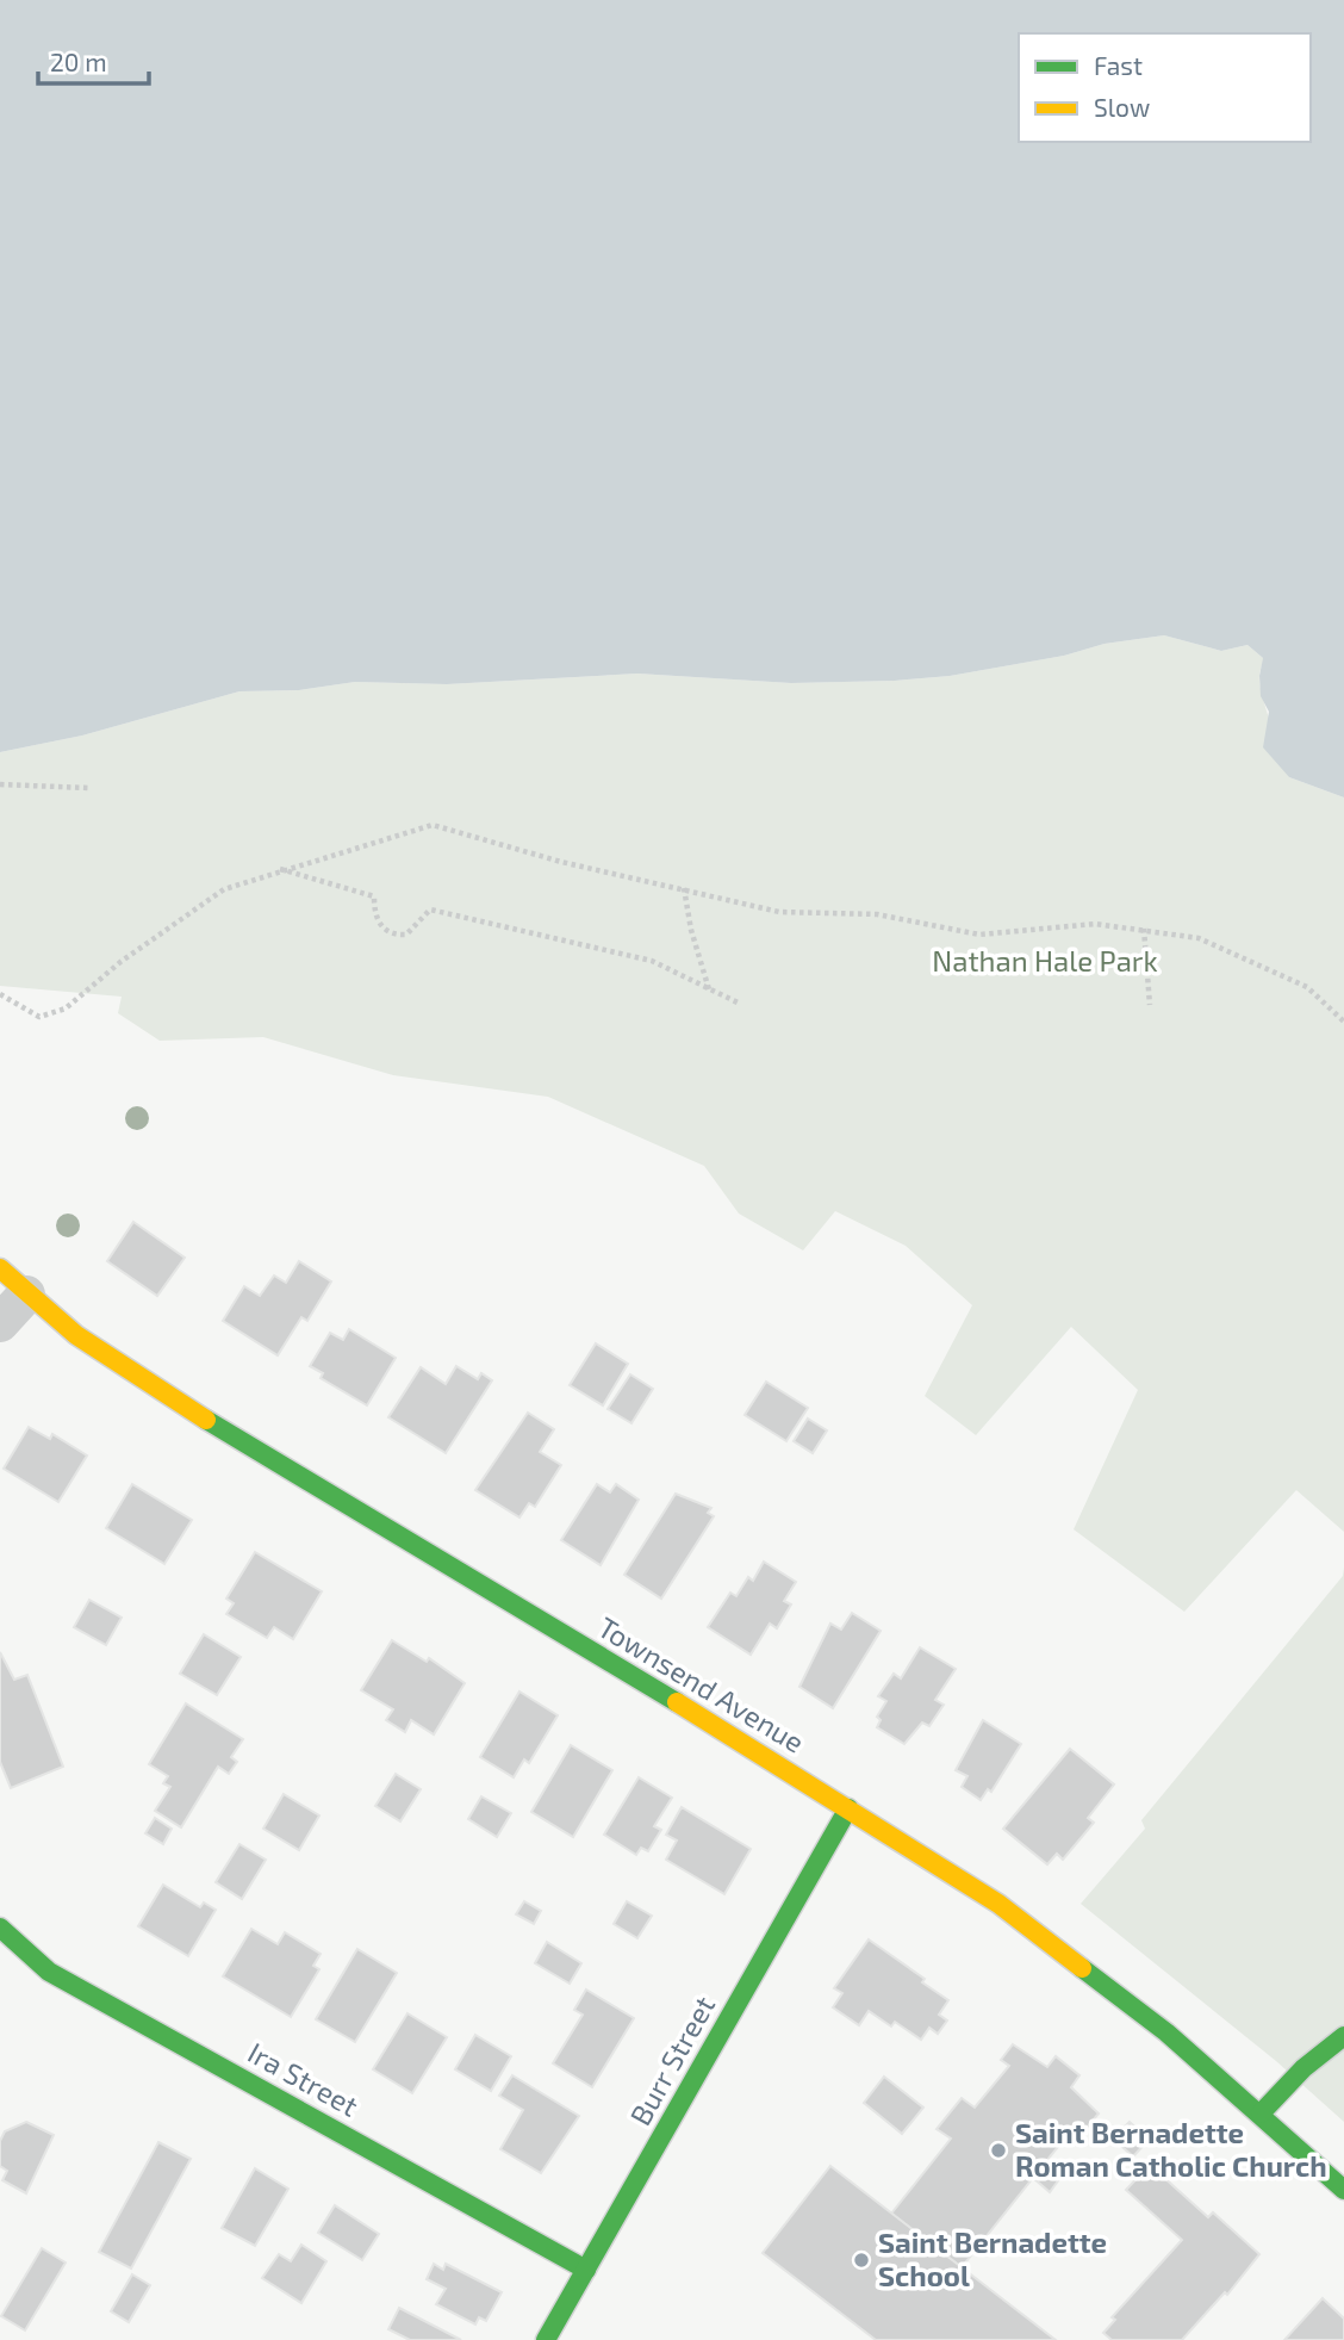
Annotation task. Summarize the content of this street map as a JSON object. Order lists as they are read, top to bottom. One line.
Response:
{"streets":{"main road":["Townsend Avenue","Burr Street","Ira Street"]},"crossings":[["Townsend Avenue","Burr Street"],["Burr Street","Ira Street"]],"parks":["Nathan Hale Park"],"places":["Saint Bernadette Roman Catholic Church","Saint Bernadette School"],"legend":["Fast","Slow"],"scale_bar":"20 m"}
